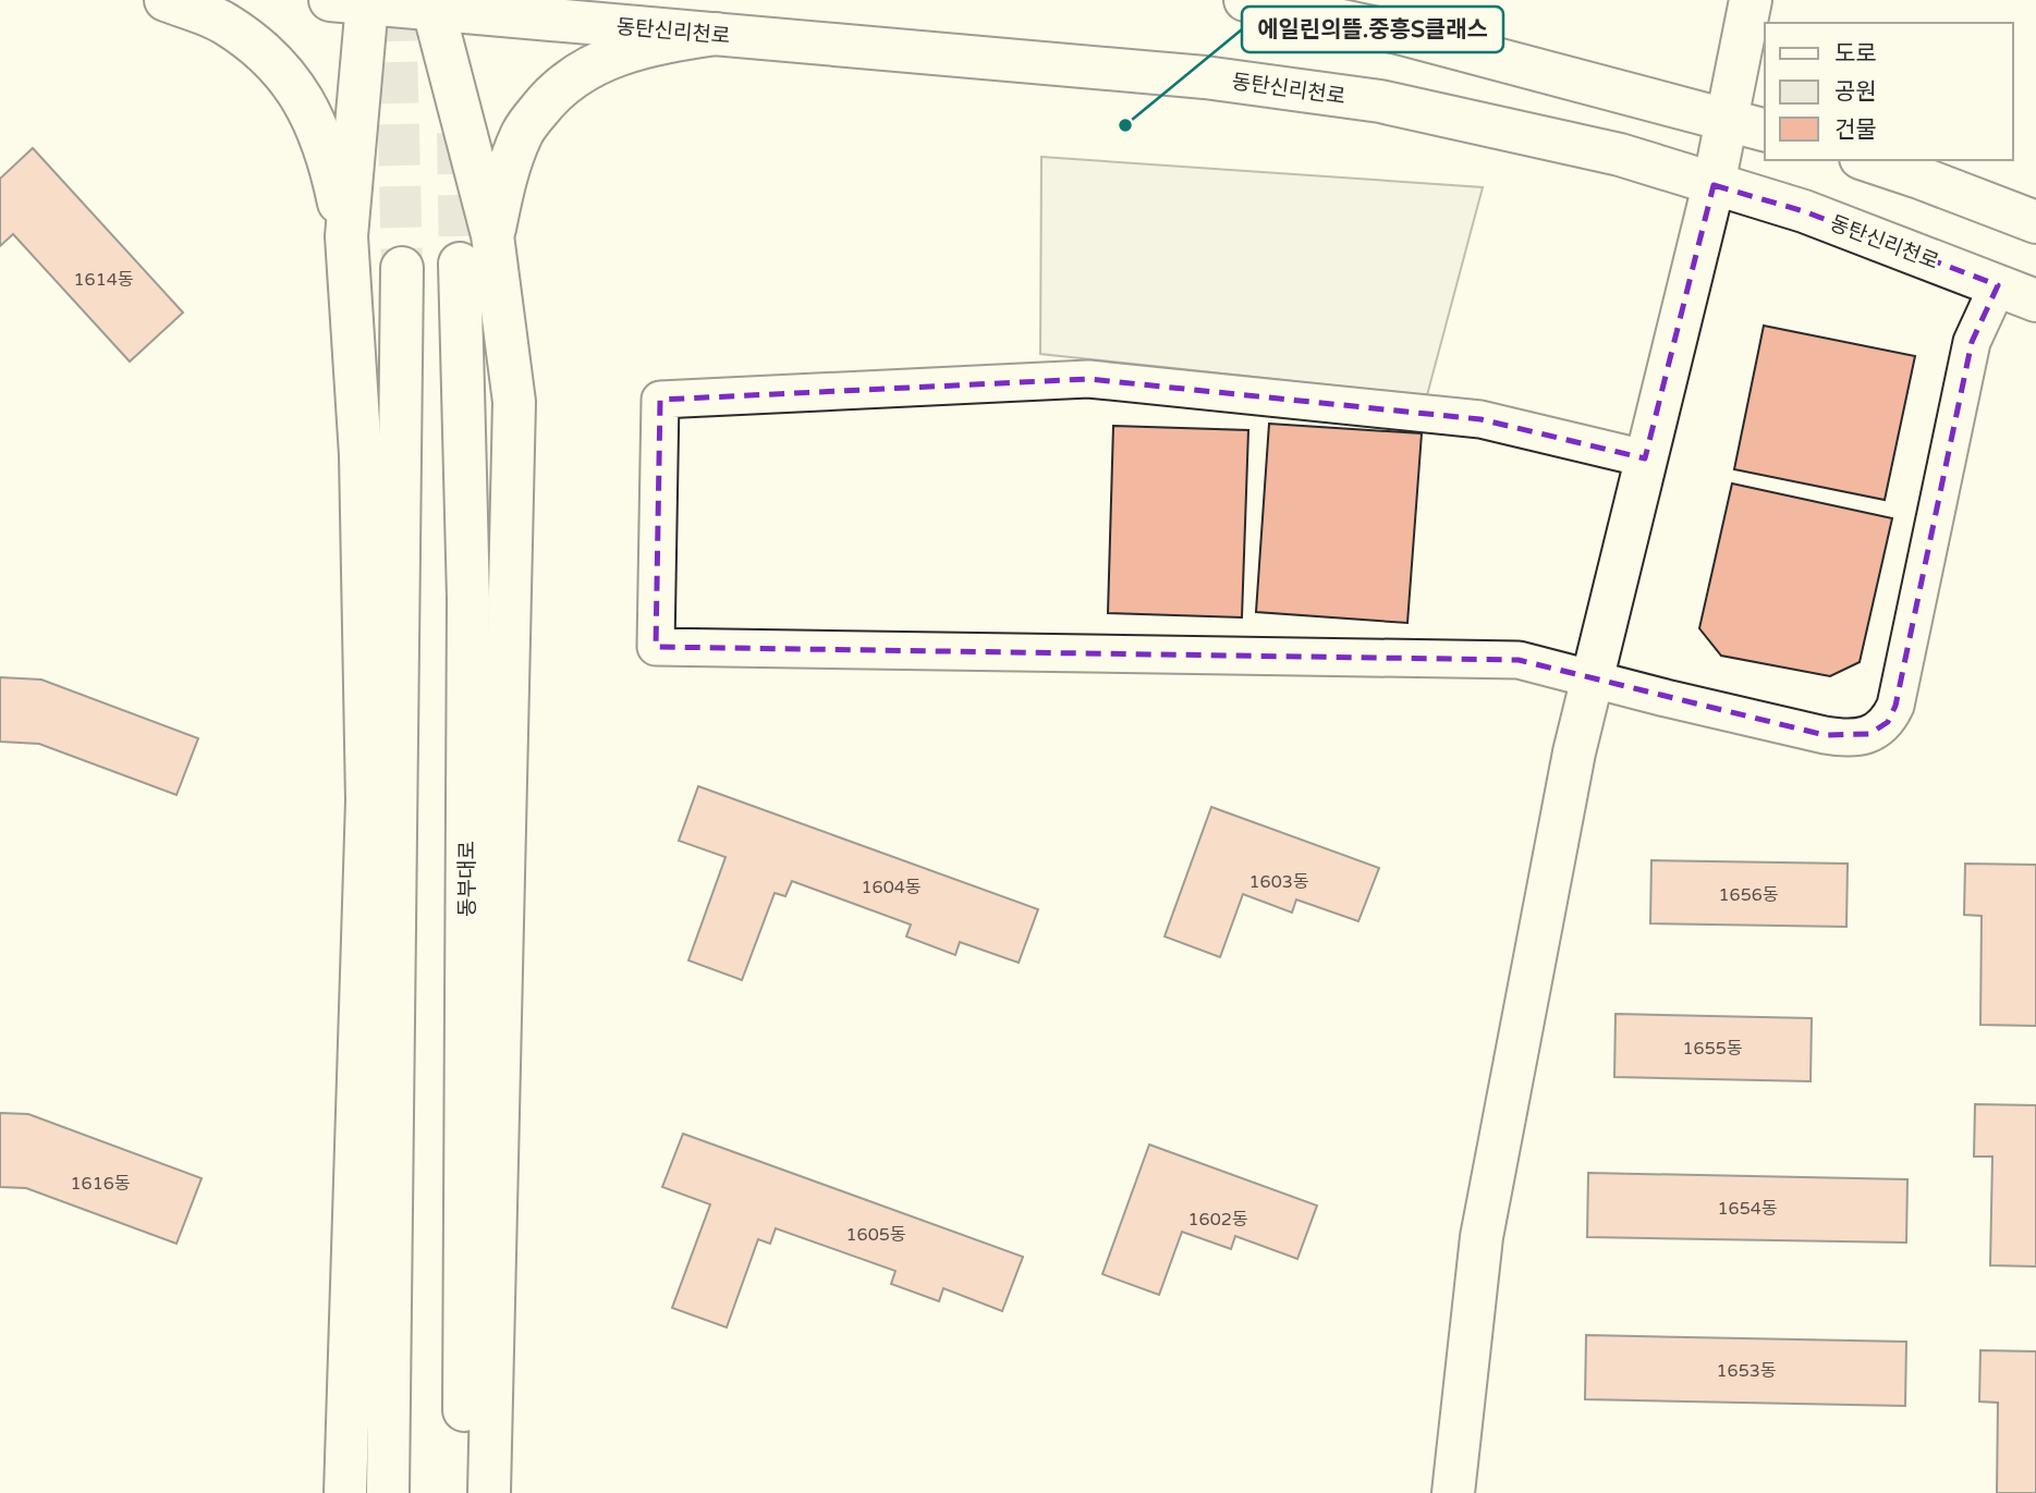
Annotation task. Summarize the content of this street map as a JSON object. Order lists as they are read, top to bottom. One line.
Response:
{"streets":{"main road":["동탄신리천로","동부대로"]},"places":["에일린의뜰.중흥S클래스"],"house_numbers":["1614동","1603동","1604동","1656동","1655동","1616동","1654동","1602동","1605동","1653동"],"legend":["도로","공원","건물"]}
